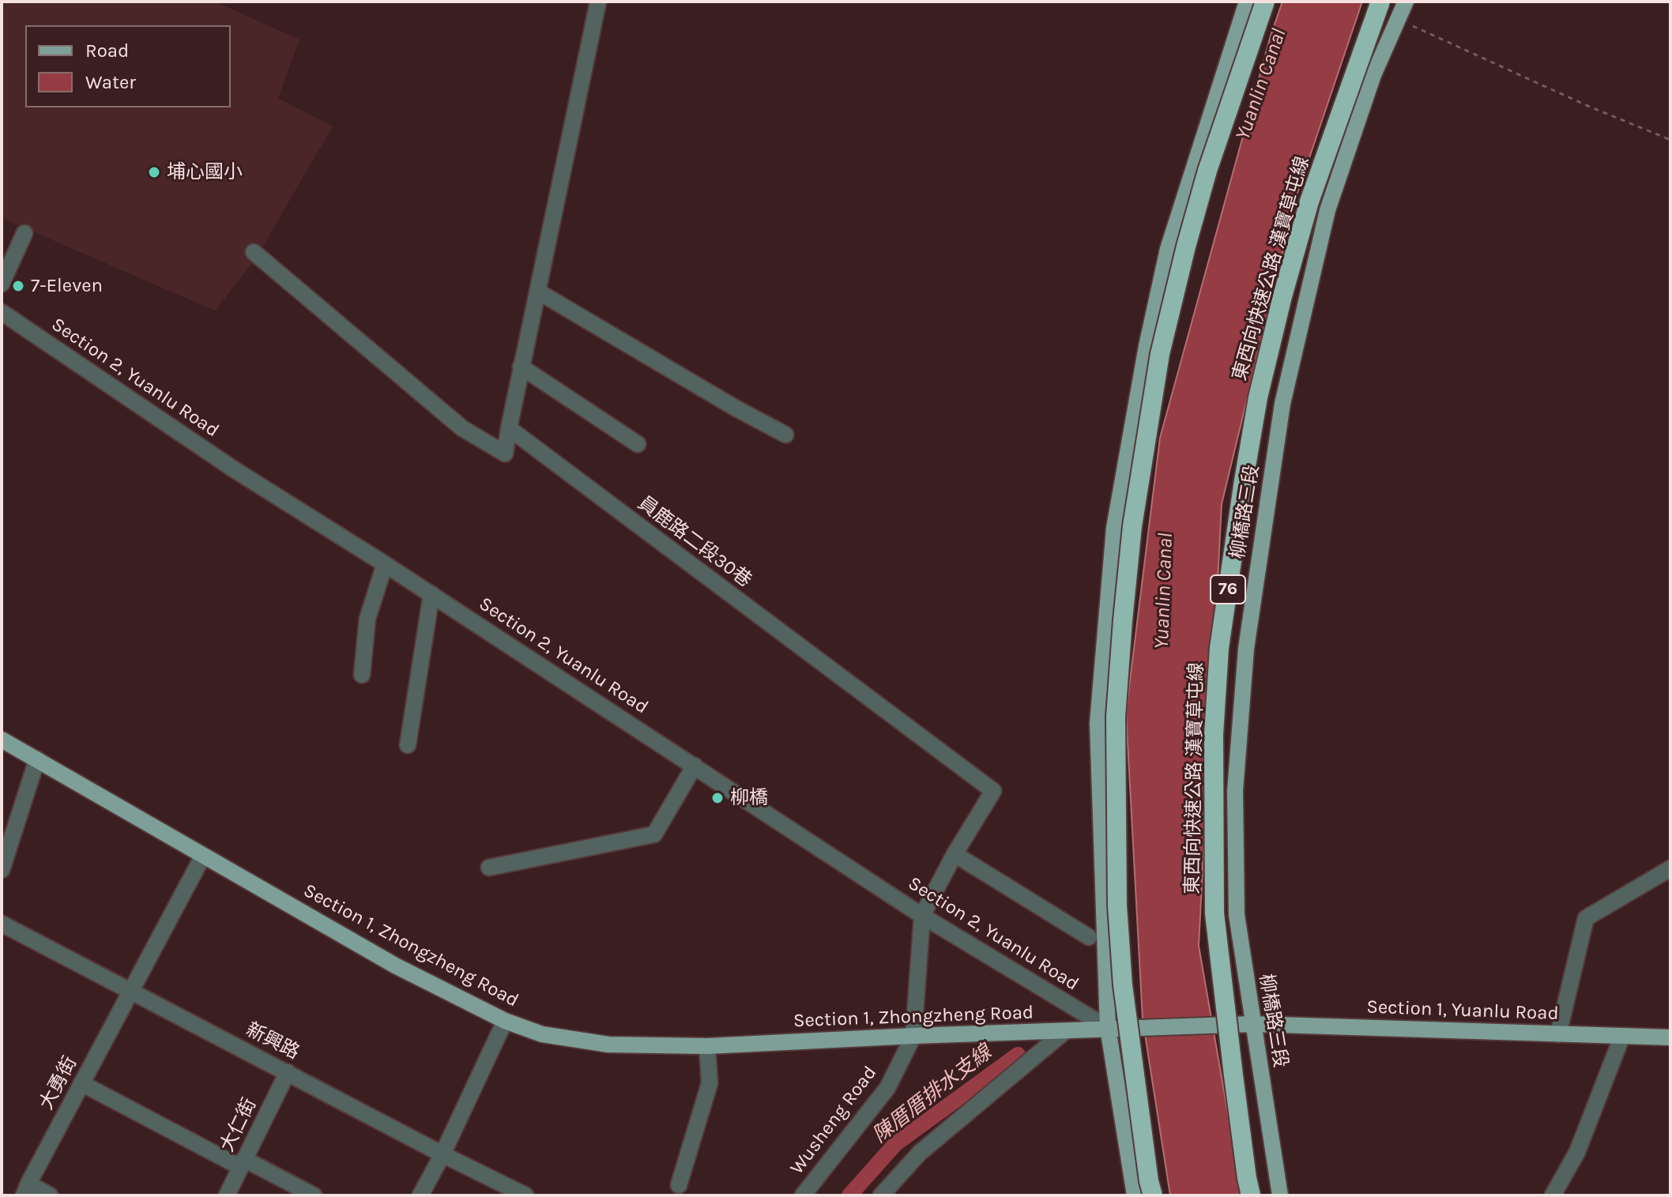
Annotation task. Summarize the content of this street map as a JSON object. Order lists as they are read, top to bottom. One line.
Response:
{"streets":{"highway":["東西向快速公路 漢寶草屯線","76"],"main road":["柳橋路三段","Section 1, Zhongzheng Road","Section 1, Yuanlu Road"],"street":["Section 2, Yuanlu Road","員鹿路二段30巷","新興路","大勇街","Wusheng Road","大仁街"]},"crossings":[["Section 2, Yuanlu Road","員鹿路二段30巷"],["Section 2, Yuanlu Road","Section 1, Zhongzheng Road"],["柳橋路三段","Section 1, Yuanlu Road"],["員鹿路二段30巷","Section 1, Zhongzheng Road"],["員鹿路二段30巷","Wusheng Road"],["Section 1, Zhongzheng Road","Section 1, Yuanlu Road"],["Section 1, Zhongzheng Road","大勇街"],["Section 1, Zhongzheng Road","Wusheng Road"],["新興路","大勇街"],["新興路","大仁街"]],"water":["Yuanlin Canal","陳厝厝排水支線"],"places":["埔心國小","7-Eleven","柳橋"],"legend":["Road","Water"]}
